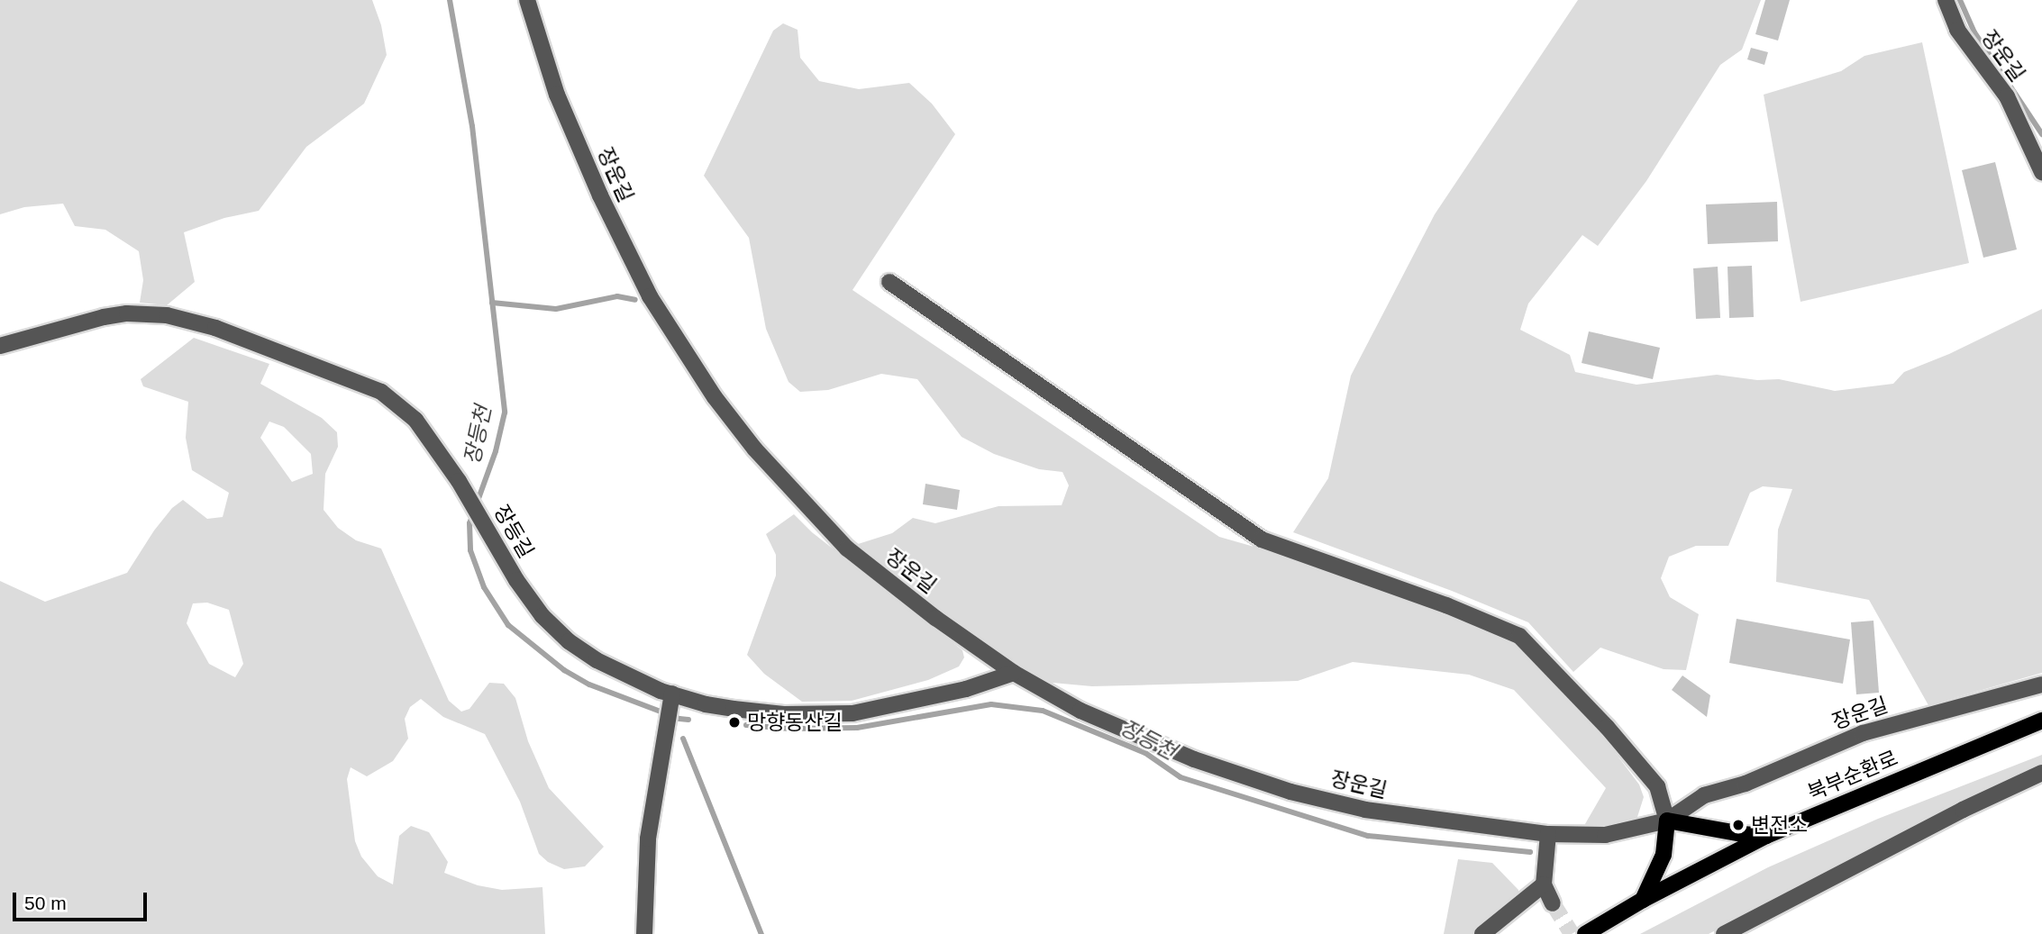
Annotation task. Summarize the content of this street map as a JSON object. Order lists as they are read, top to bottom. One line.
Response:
{"streets":{"main road":["북부순환로"],"street":["장운길","장등길"]},"crossings":[["장운길","장등길"]],"water":["장등천"],"places":["망향동산길","변전소"],"scale_bar":"50 m"}
